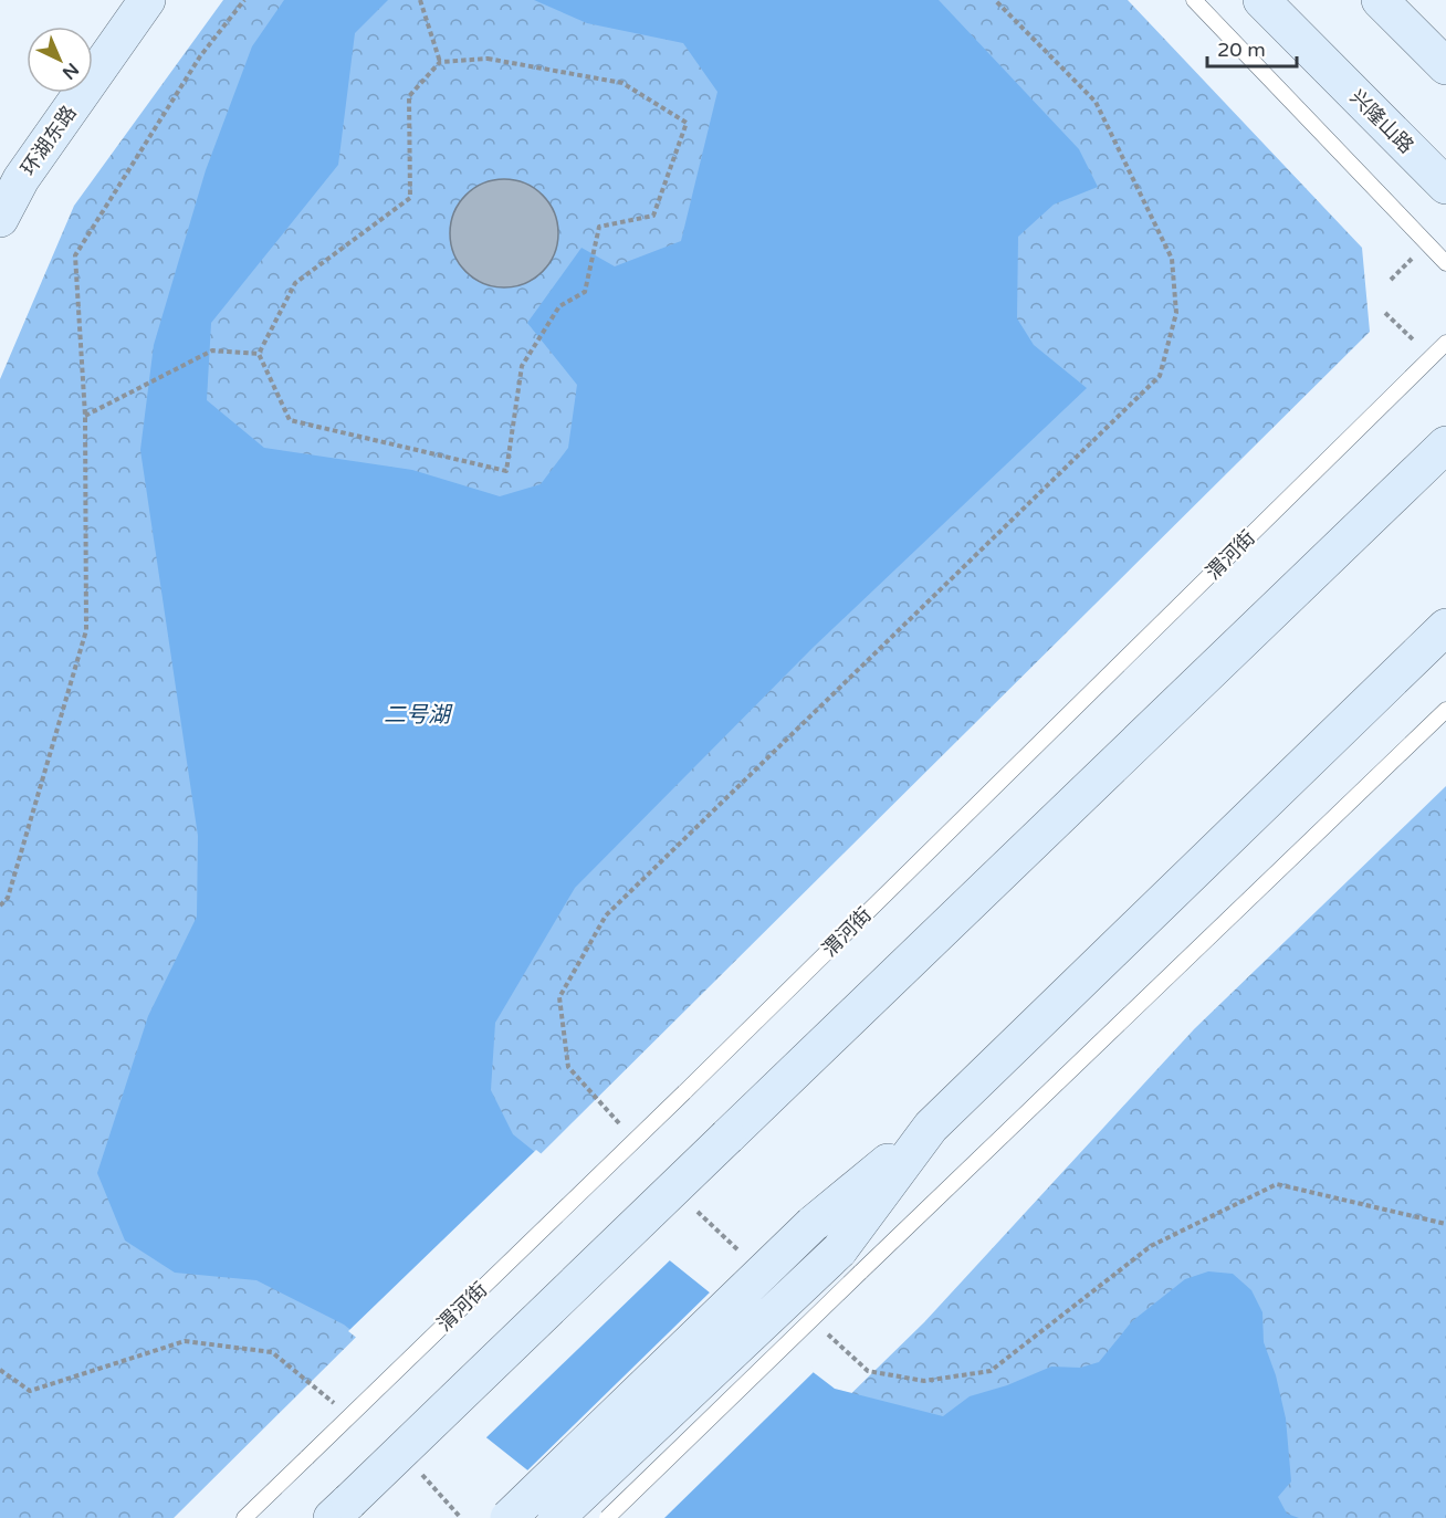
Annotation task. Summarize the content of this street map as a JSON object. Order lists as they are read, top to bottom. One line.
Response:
{"streets":{"main road":["兴隆山路","环湖东路"],"lane":["渭河街"]},"water":["二号湖"],"scale_bar":"20 m","north":"bottom right"}
